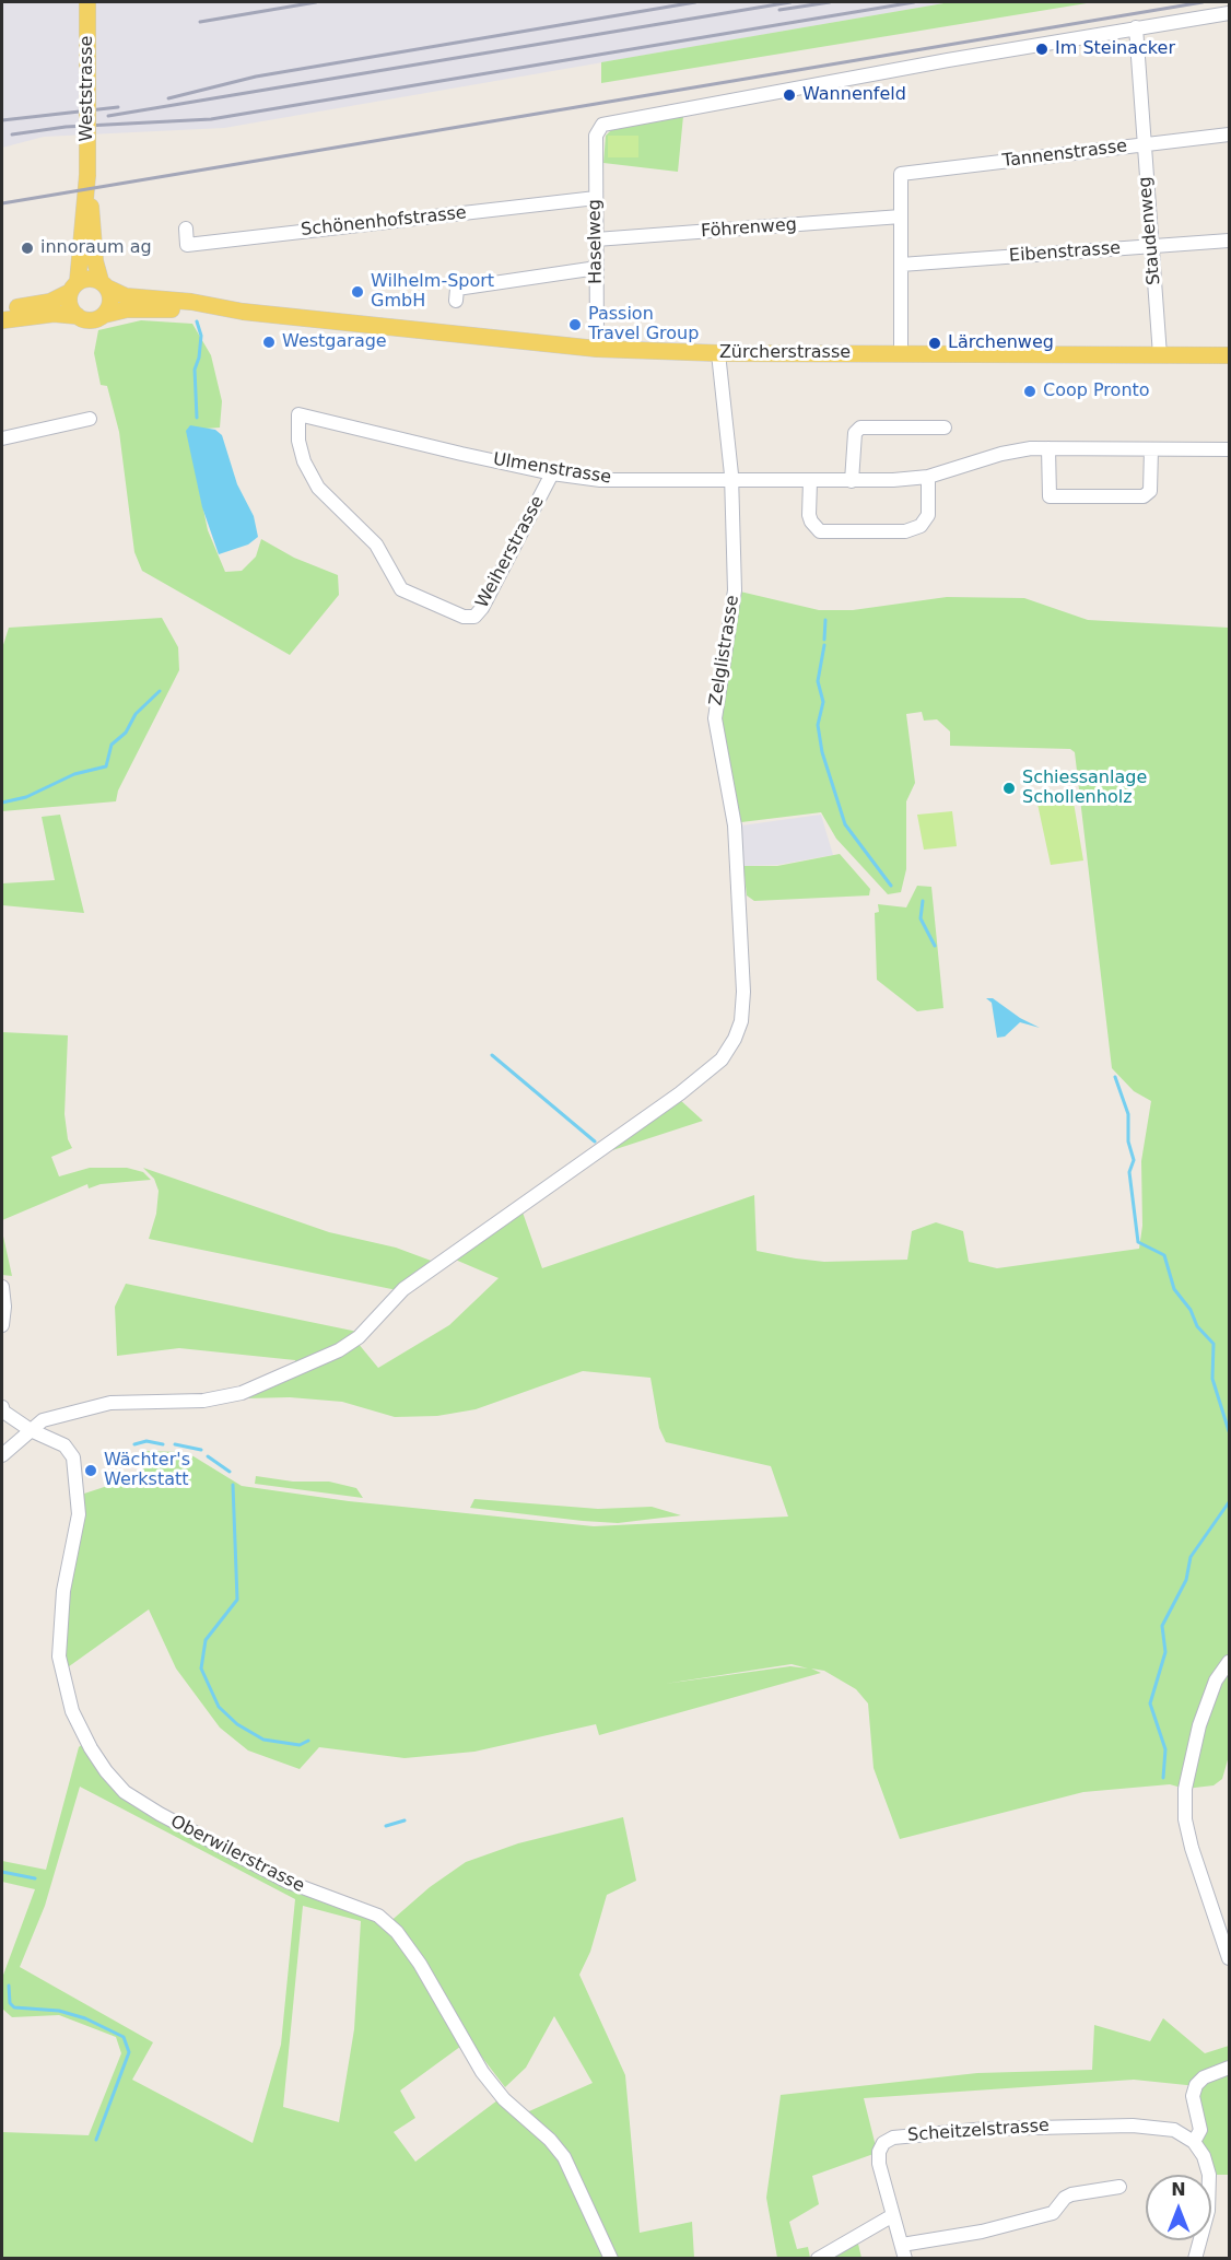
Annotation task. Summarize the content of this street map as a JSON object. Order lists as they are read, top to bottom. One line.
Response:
{"streets":{"main road":["Weststrasse","Zürcherstrasse"],"street":["Tannenstrasse","Schönenhofstrasse","Föhrenweg","Staudenweg","Haselweg","Eibenstrasse","Ulmenstrasse","Weiherstrasse","Zelglistrasse","Oberwilerstrasse","Scheitzelstrasse"]},"crossings":[["Weststrasse","Zürcherstrasse"],["Tannenstrasse","Föhrenweg"],["Tannenstrasse","Staudenweg"],["Schönenhofstrasse","Haselweg"],["Föhrenweg","Haselweg"],["Staudenweg","Haselweg"],["Staudenweg","Eibenstrasse"],["Staudenweg","Zürcherstrasse"],["Haselweg","Zürcherstrasse"],["Zürcherstrasse","Zelglistrasse"],["Ulmenstrasse","Weiherstrasse"],["Ulmenstrasse","Zelglistrasse"],["Zelglistrasse","Oberwilerstrasse"]],"places":["Im Steinacker","Wannenfeld","innoraum ag","Wilhelm-Sport GmbH","Passion Travel Group","Westgarage","Lärchenweg","Coop Pronto","Schiessanlage Schollenholz","Wächter's Werkstatt"],"north":"top"}
